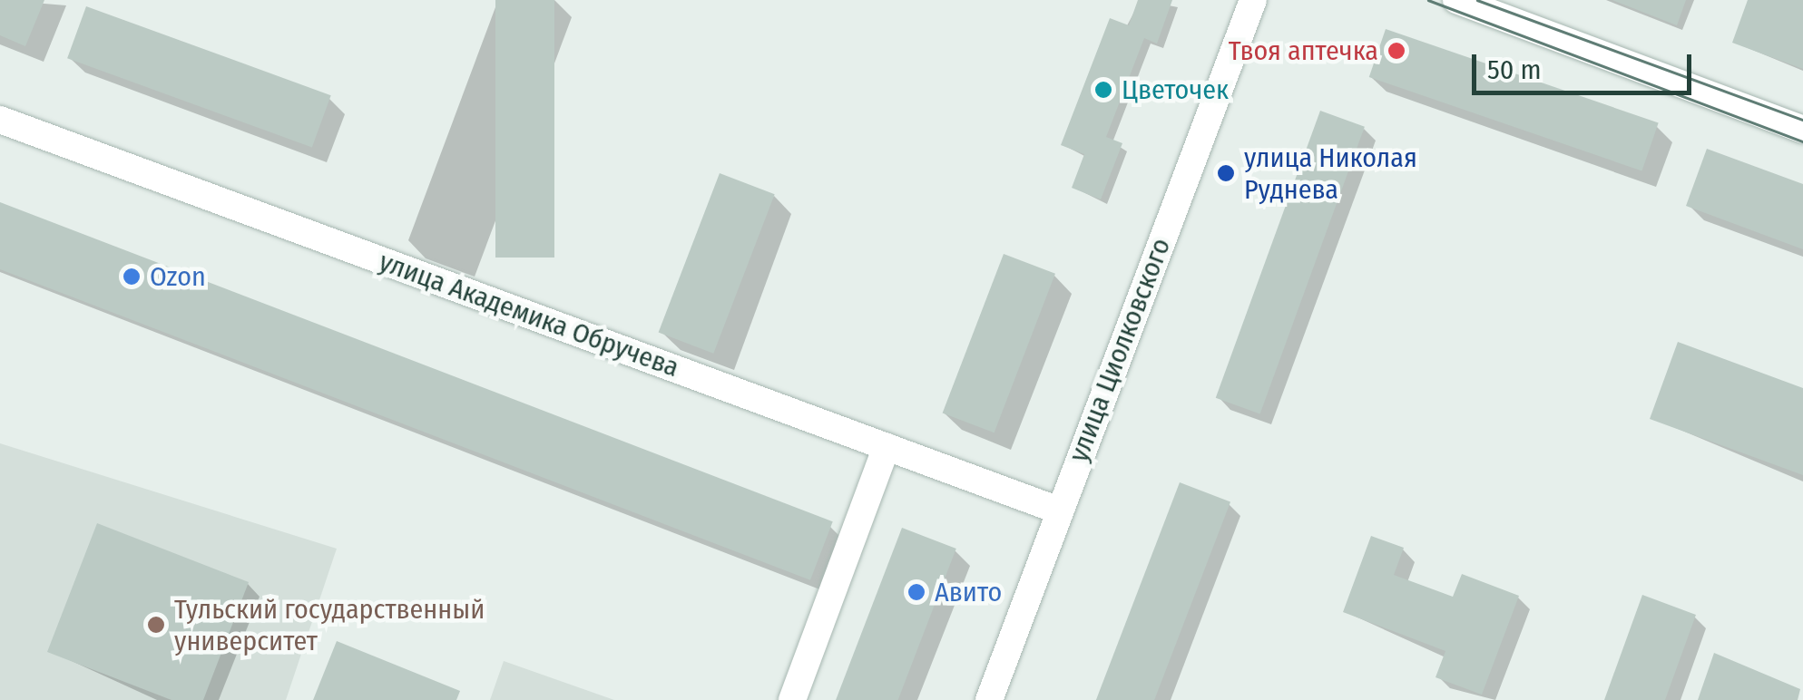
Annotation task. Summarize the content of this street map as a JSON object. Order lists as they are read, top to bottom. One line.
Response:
{"streets":{"street":["улица Академика Обручева","улица Циолковского"]},"crossings":[["улица Академика Обручева","улица Циолковского"]],"places":["Твоя аптечка","Цветочек","улица Николая Руднева","Ozon","Авито","Тульский государственный университет"],"scale_bar":"50 m"}
